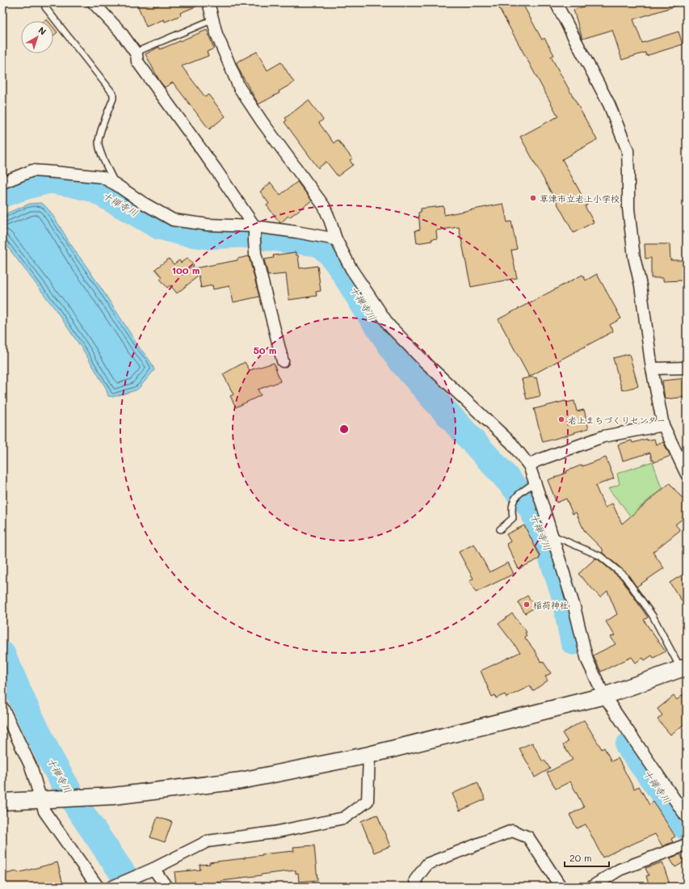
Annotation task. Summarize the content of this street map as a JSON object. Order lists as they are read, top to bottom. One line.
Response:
{"water":["十禅寺川"],"places":["草津市立老上小学校","老上まちづくりセンター","稲荷神社"],"scale_bar":"20 m","north":"top right","rings":["100 m","50 m"]}
